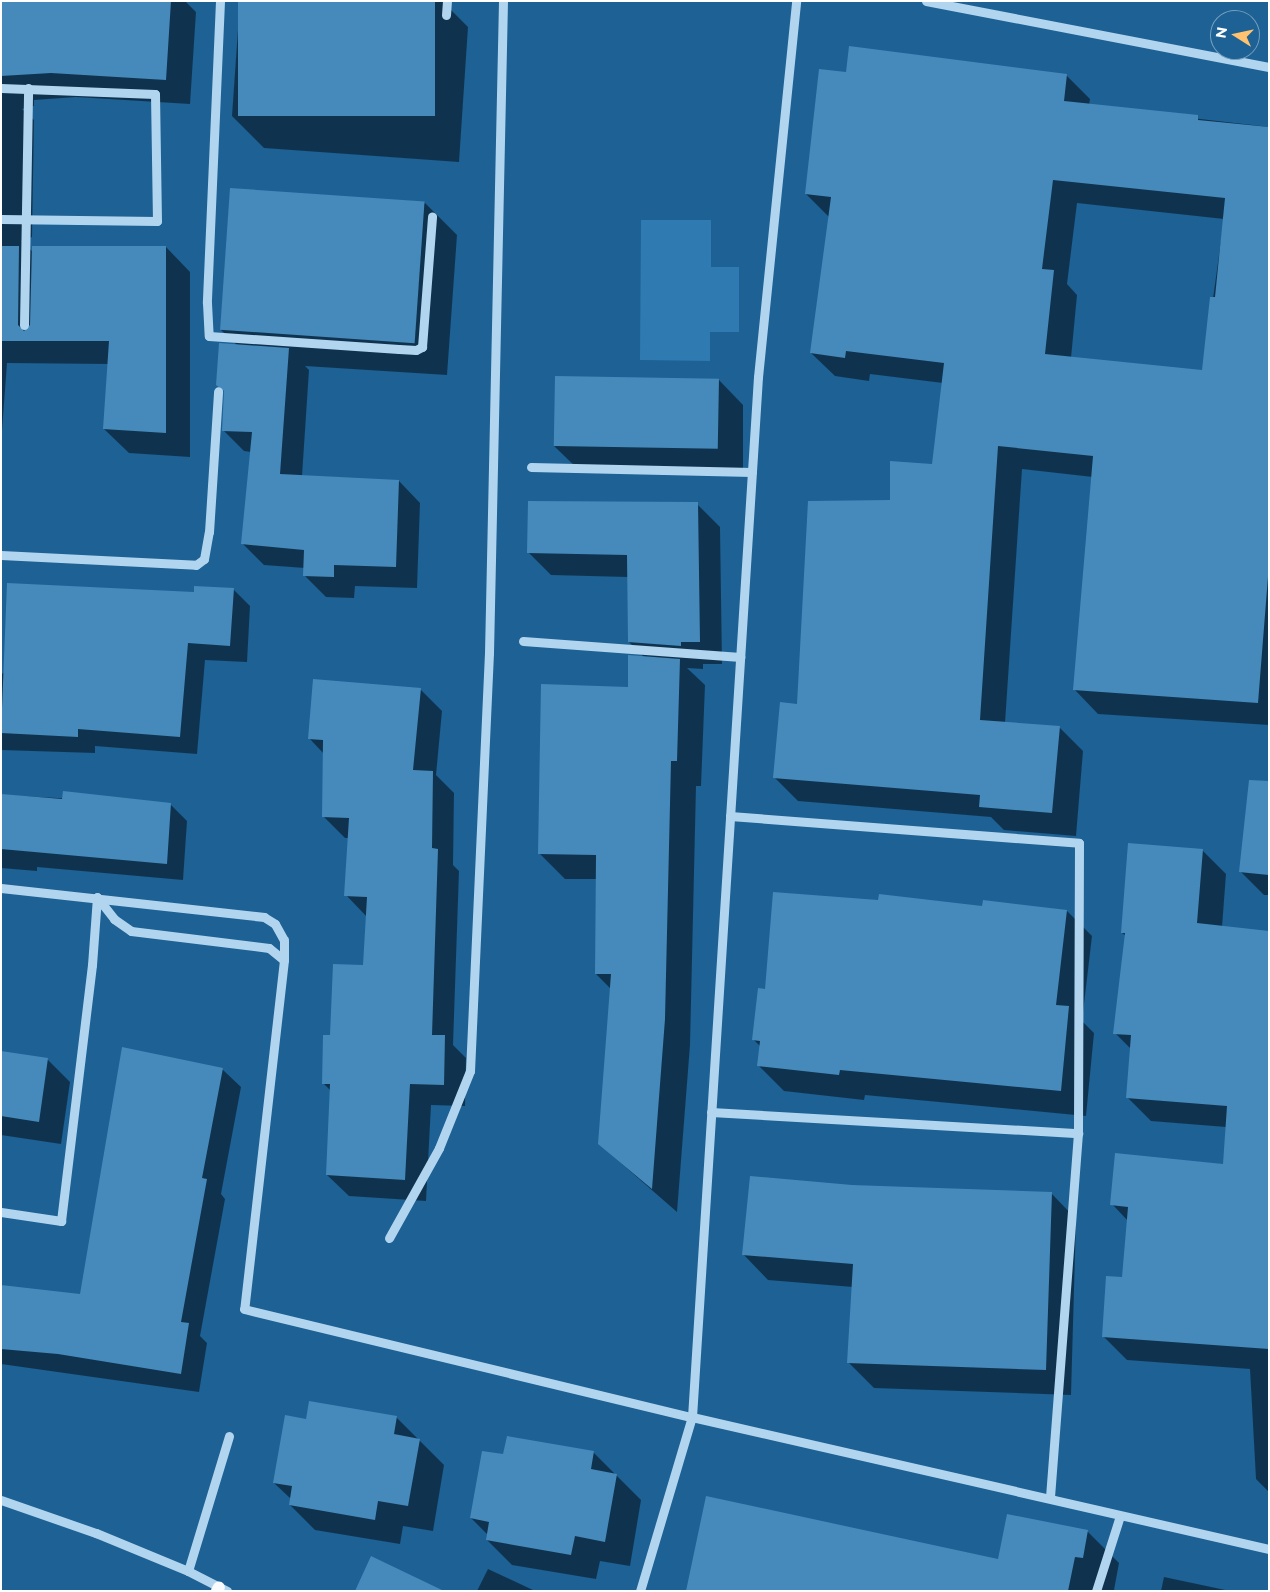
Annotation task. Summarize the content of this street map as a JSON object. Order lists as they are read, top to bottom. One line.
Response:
{"north":"left"}
